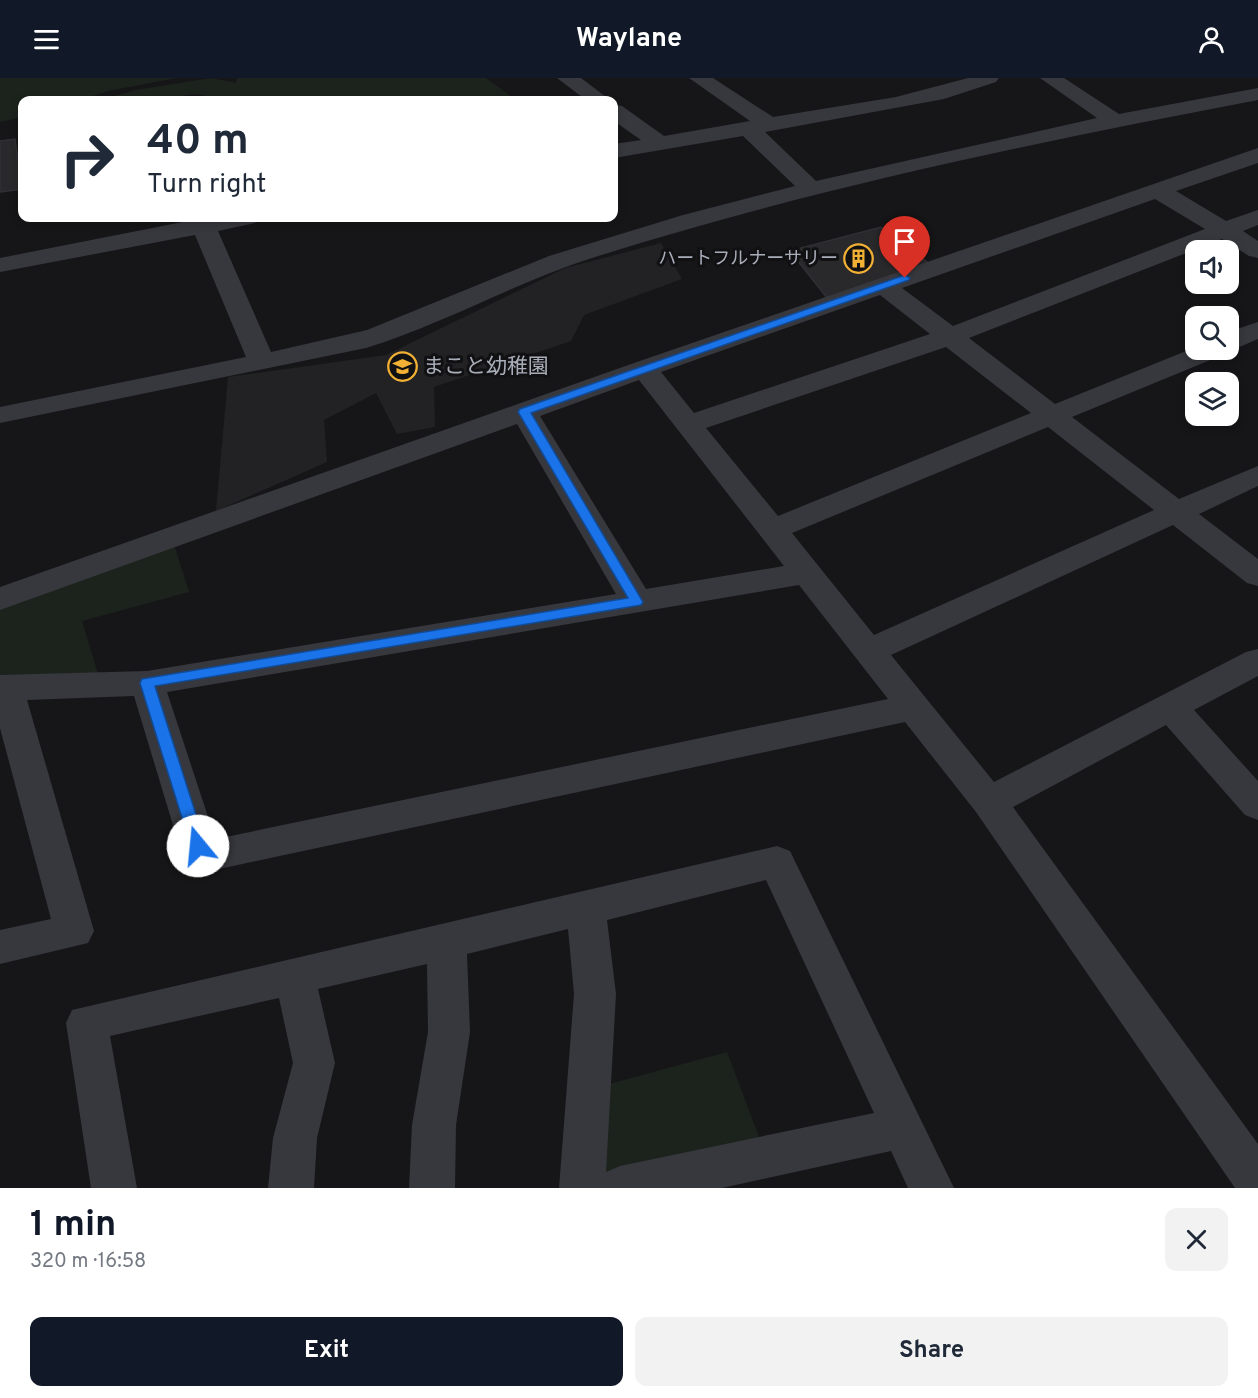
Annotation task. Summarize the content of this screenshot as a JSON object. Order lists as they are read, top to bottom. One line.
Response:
{"places":{"building":["ハートフルナーサリー"],"school or university":["まこと幼稚園"]},"page":{"header":"Waylane","turn":["40 m","Turn right"],"heading":["1 min","320 m · 16:58"],"buttons":["Exit","Share"]}}
